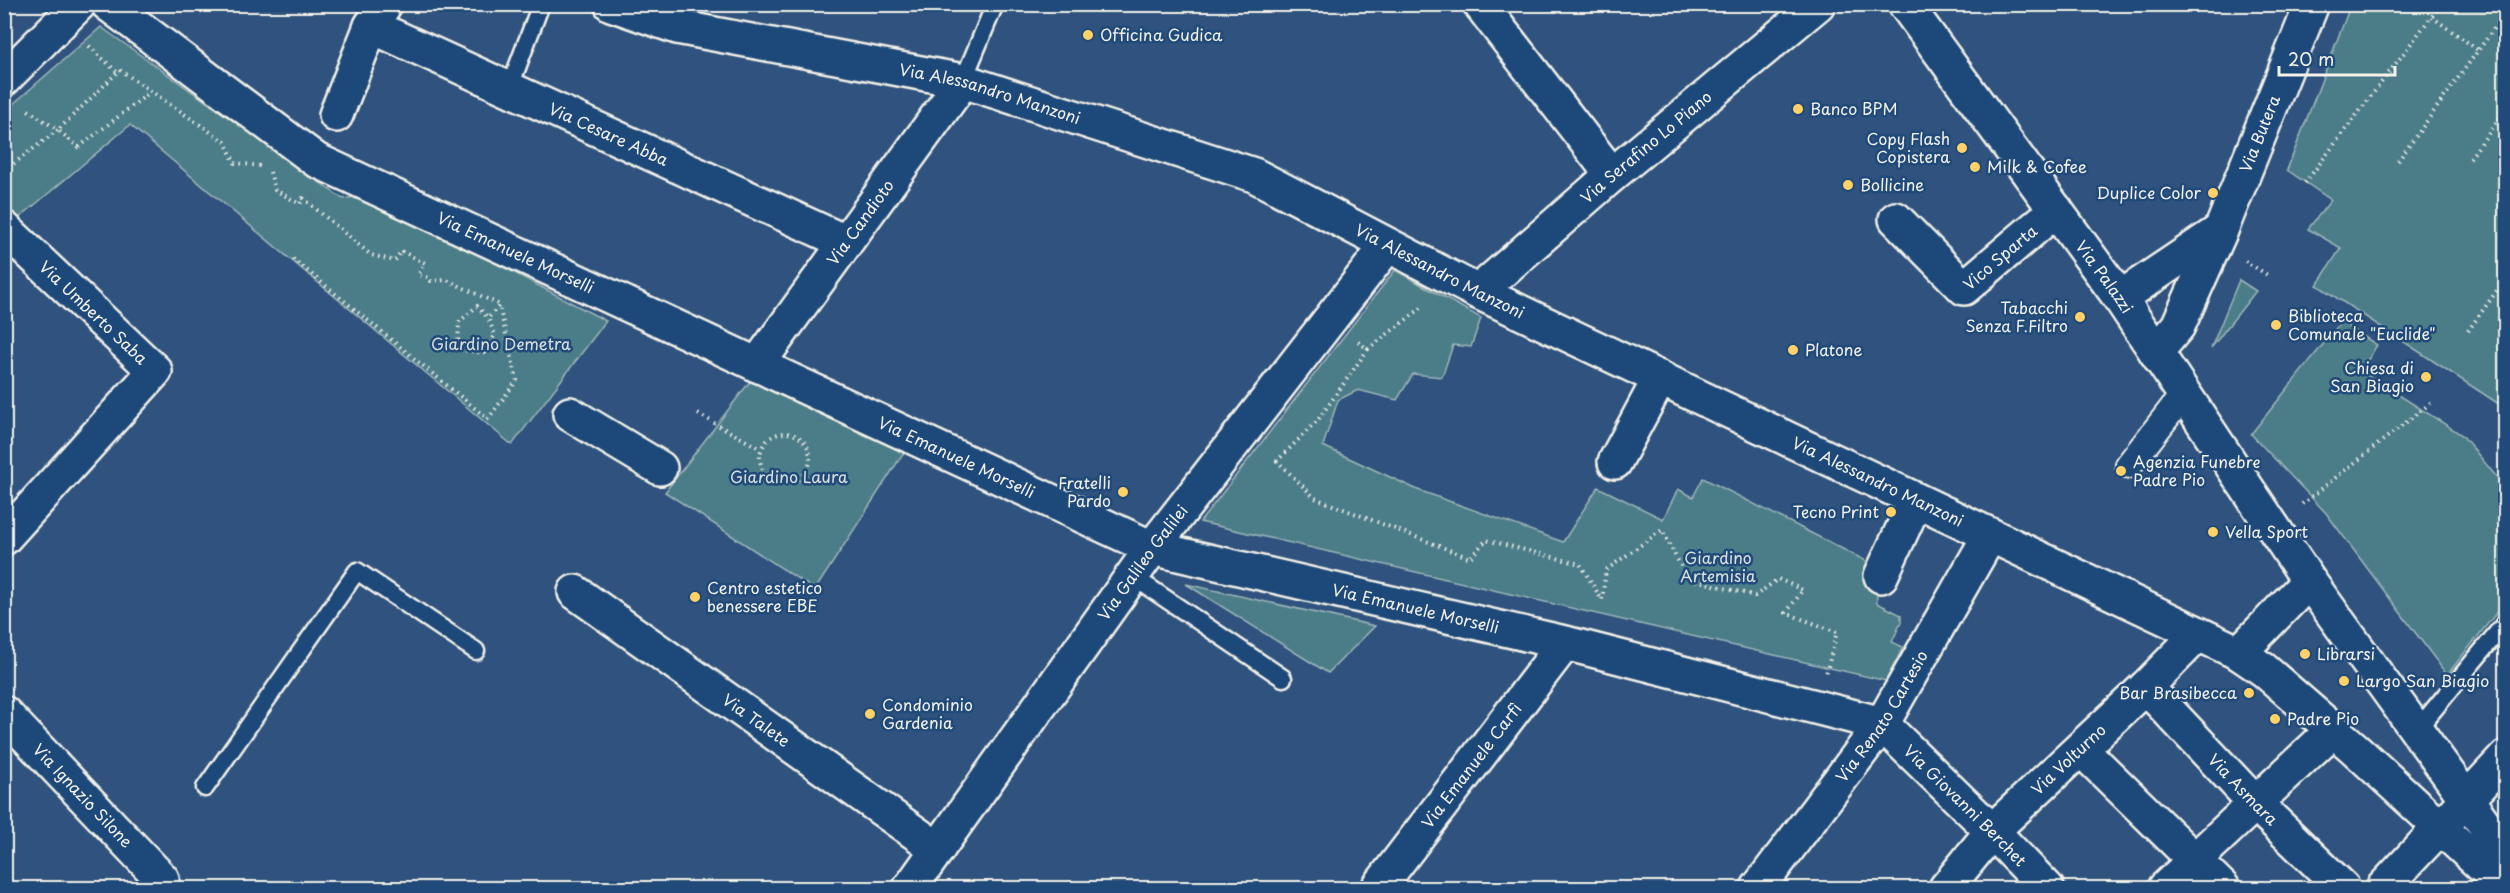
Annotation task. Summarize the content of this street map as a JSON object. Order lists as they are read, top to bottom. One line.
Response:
{"streets":{"street":["Via Alessandro Manzoni","Via Cesare Abba","Via Butera","Via Serafino Lo Piano","Via Candioto","Via Emanuele Morselli","Vico Sparta","Via Palazzi","Via Umberto Saba","Via Galileo Galilei","Via Renato Cartesio","Via Talete","Via Volturno","Via Emanuele Carfì","Via Asmara","Via Ignazio Silone","Via Giovanni Berchet"]},"crossings":[["Via Alessandro Manzoni","Via Serafino Lo Piano"],["Via Alessandro Manzoni","Via Candioto"],["Via Alessandro Manzoni","Via Galileo Galilei"],["Via Alessandro Manzoni","Via Renato Cartesio"],["Via Alessandro Manzoni","Via Volturno"],["Via Cesare Abba","Via Candioto"],["Via Butera","Via Palazzi"],["Via Candioto","Via Emanuele Morselli"],["Via Emanuele Morselli","Via Galileo Galilei"],["Via Emanuele Morselli","Via Renato Cartesio"],["Via Emanuele Morselli","Via Emanuele Carfì"],["Via Emanuele Morselli","Via Giovanni Berchet"],["Vico Sparta","Via Palazzi"],["Via Galileo Galilei","Via Talete"],["Via Renato Cartesio","Via Giovanni Berchet"],["Via Volturno","Via Asmara"],["Via Volturno","Via Giovanni Berchet"]],"parks":["Giardino Demetra","Giardino Laura","Giardino Artemisia"],"places":["Officina Gudica","Banco BPM","Copy Flash Copistera","Milk & Cofee","Bollicine","Duplice Color","Tabacchi Senza F.Filtro","Biblioteca Comunale \"Euclide\"","Platone","Chiesa di San Biagio","Agenzia Funebre Padre Pio","Fratelli Pardo","Tecno Print","Vella Sport","Centro estetico benessere EBE","Librarsi","Largo San Biagio","Bar Brasibecca","Condominio Gardenia","Padre Pio"],"scale_bar":"20 m"}
